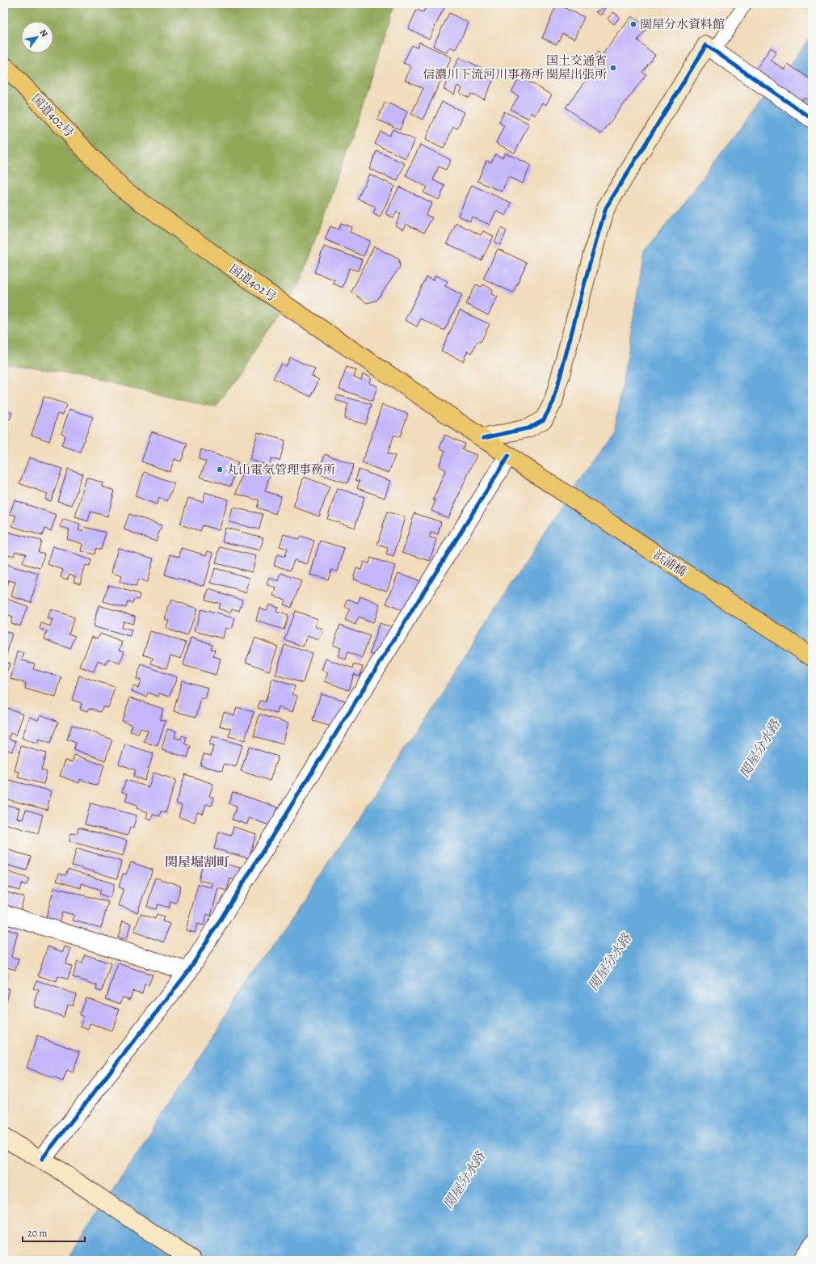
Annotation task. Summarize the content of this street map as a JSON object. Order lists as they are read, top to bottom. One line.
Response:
{"streets":{"highway":["国道402号","浜浦橋"]},"crossings":[["国道402号","浜浦橋"]],"districts":["関屋堀割町"],"water":["関屋分水路"],"places":["関屋分水資料館","国土交通省 信濃川下流河川事務所 関屋出張所","丸山電気管理事務所"],"scale_bar":"20 m","north":"top right"}
